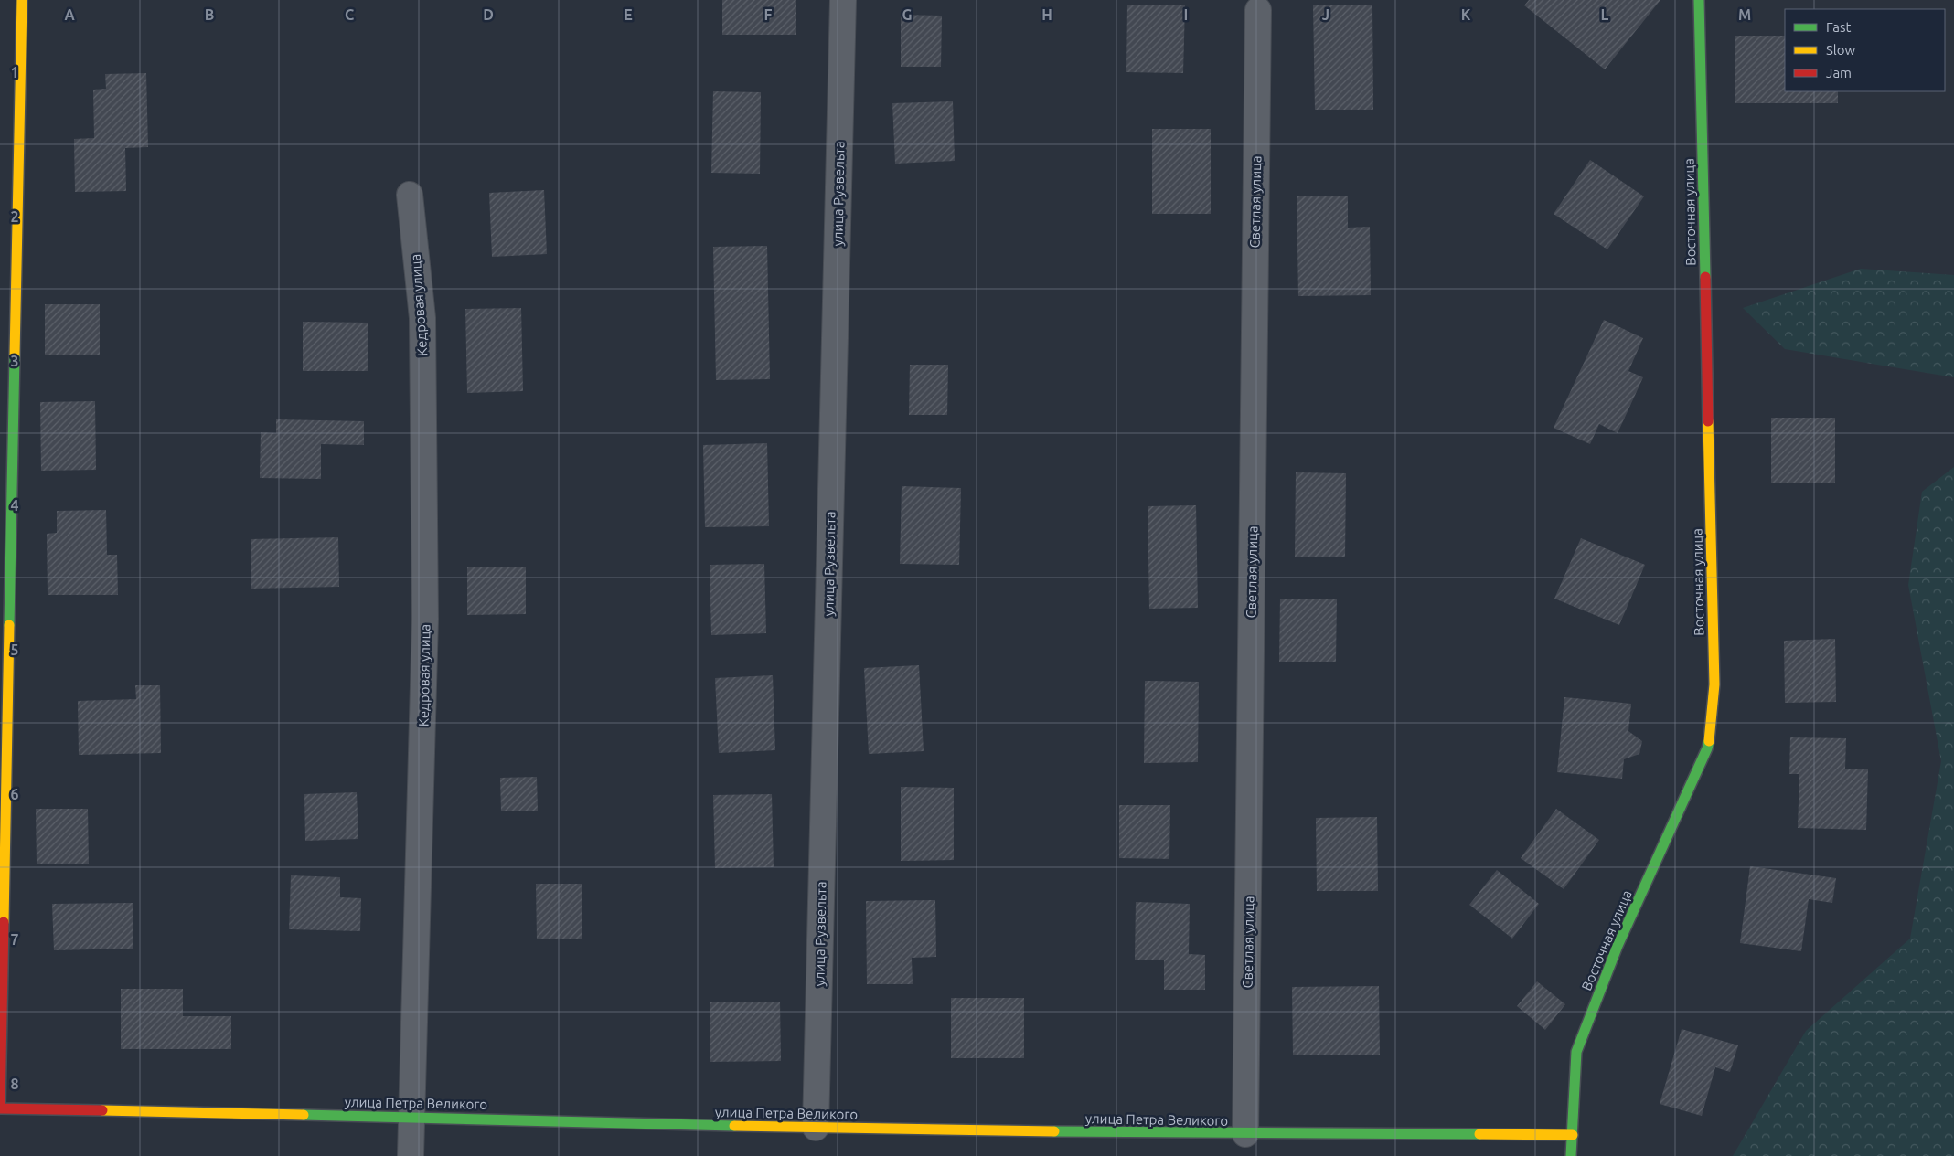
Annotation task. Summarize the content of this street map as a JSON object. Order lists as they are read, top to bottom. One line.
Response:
{"streets":{"street":["улица Рузвельта","Светлая улица","Восточная улица","Кедровая улица","улица Петра Великого"]},"crossings":[["улица Рузвельта","улица Петра Великого"],["Светлая улица","улица Петра Великого"],["Восточная улица","улица Петра Великого"],["Кедровая улица","улица Петра Великого"]],"legend":["Fast","Slow","Jam"],"grid":{"columns":["A","B","C","D","E","F","G","H","I","J","K","L","M"],"rows":["1","2","3","4","5","6","7","8"]}}
